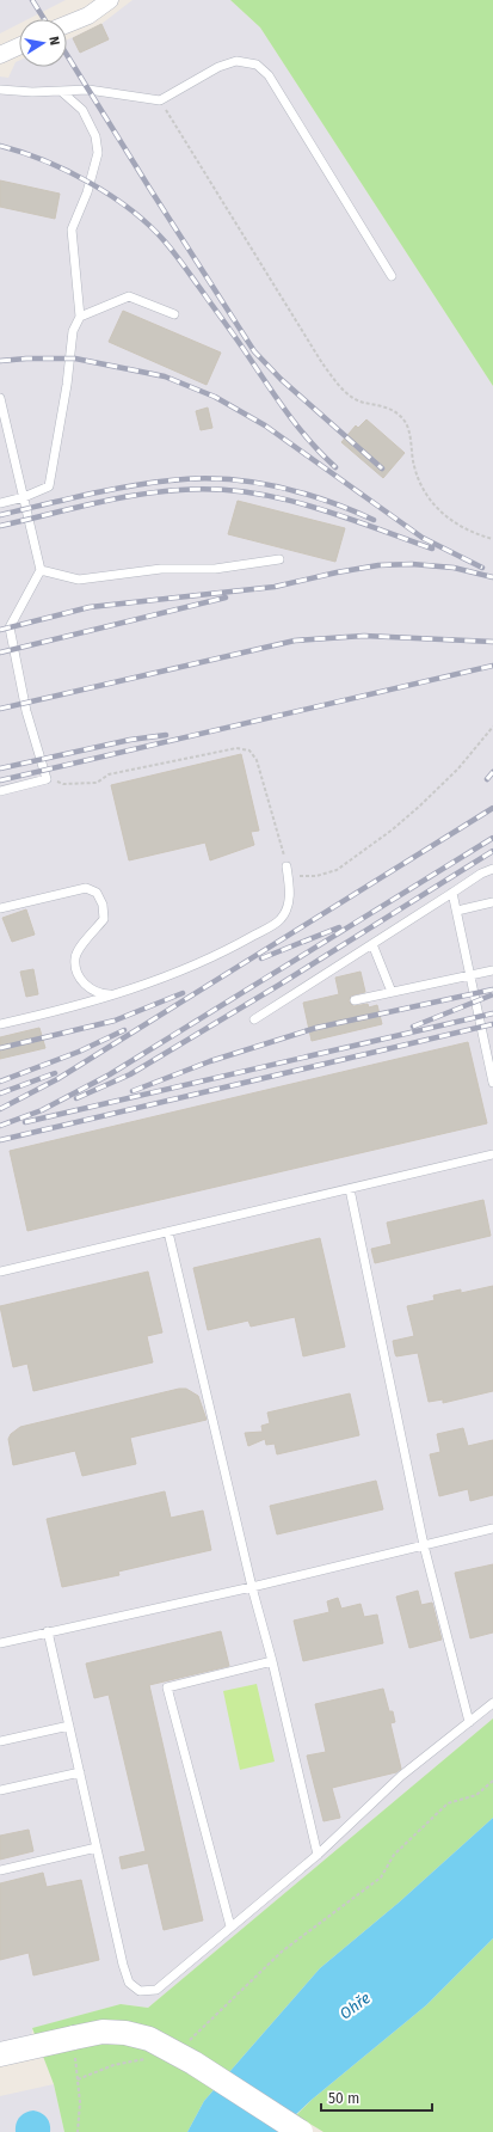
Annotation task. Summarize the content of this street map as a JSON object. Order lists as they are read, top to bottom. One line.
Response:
{"water":["Ohře"],"scale_bar":"50 m","north":"right"}
